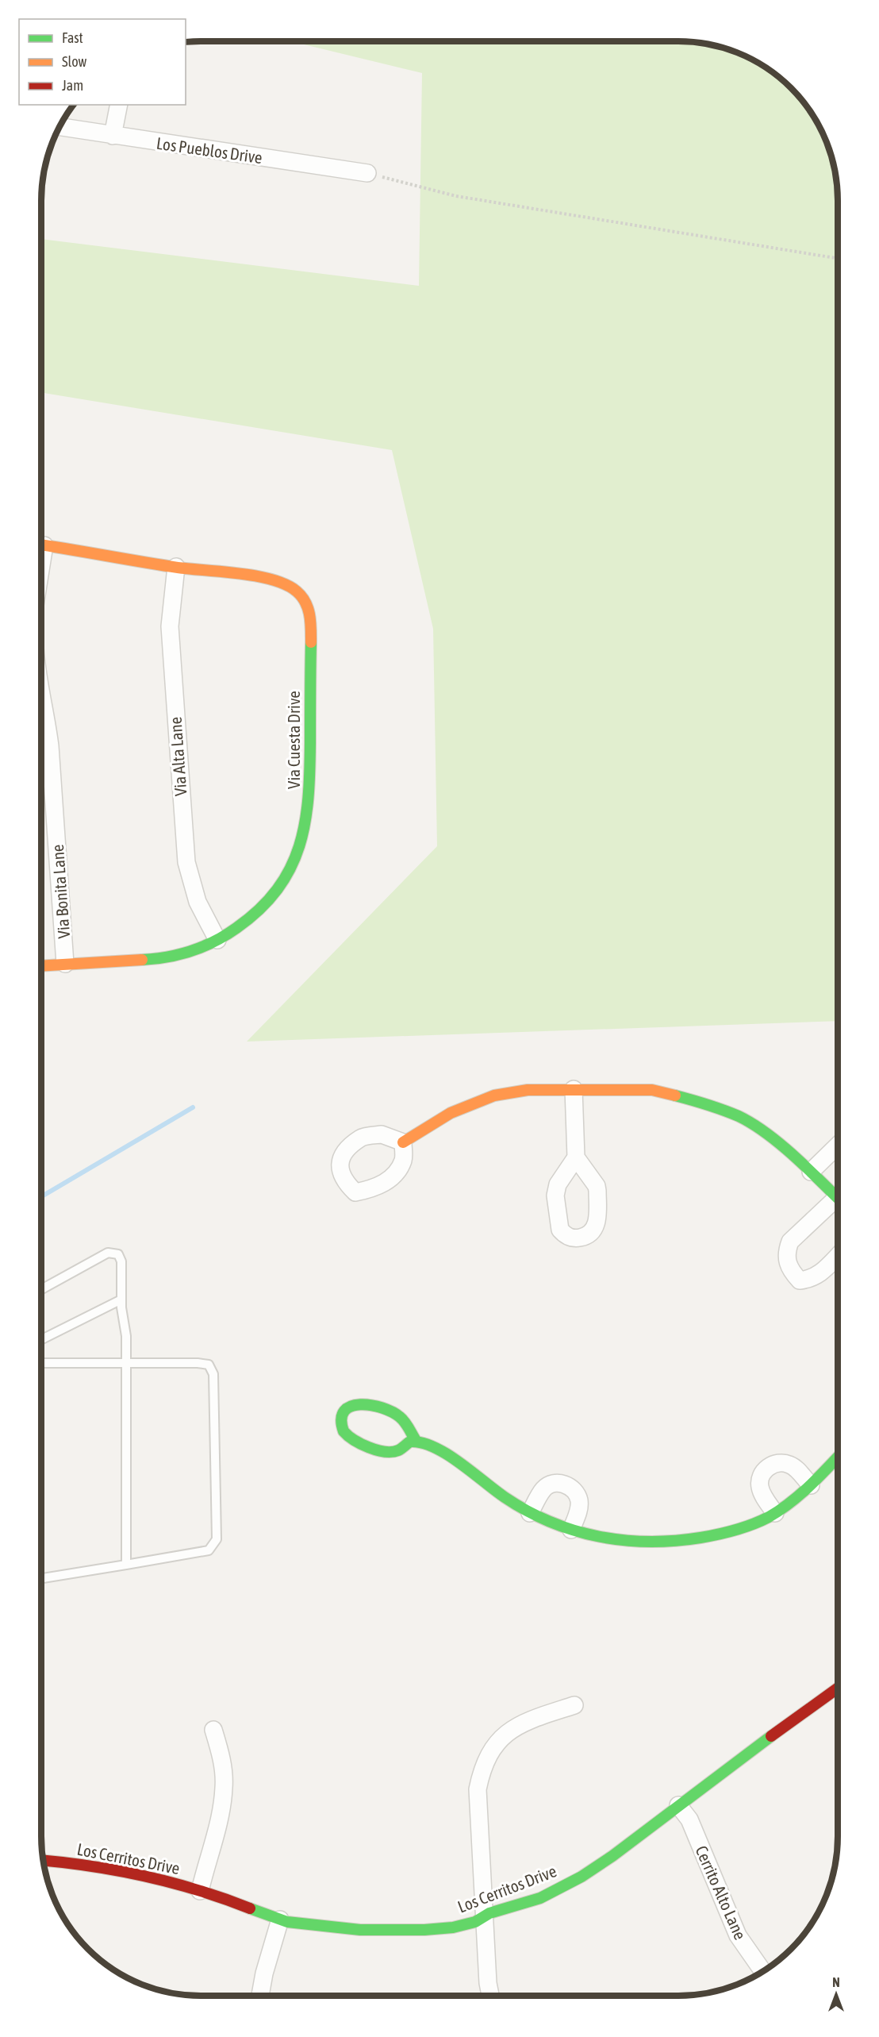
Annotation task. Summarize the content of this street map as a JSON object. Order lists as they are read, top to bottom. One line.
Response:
{"streets":{"street":["Los Pueblos Drive","Via Cuesta Drive","Via Alta Lane","Via Bonita Lane","Los Cerritos Drive","Cerrito Alto Lane"]},"crossings":[["Via Cuesta Drive","Via Alta Lane"],["Via Cuesta Drive","Via Bonita Lane"],["Los Cerritos Drive","Cerrito Alto Lane"]],"legend":["Fast","Slow","Jam"],"north":"top"}
